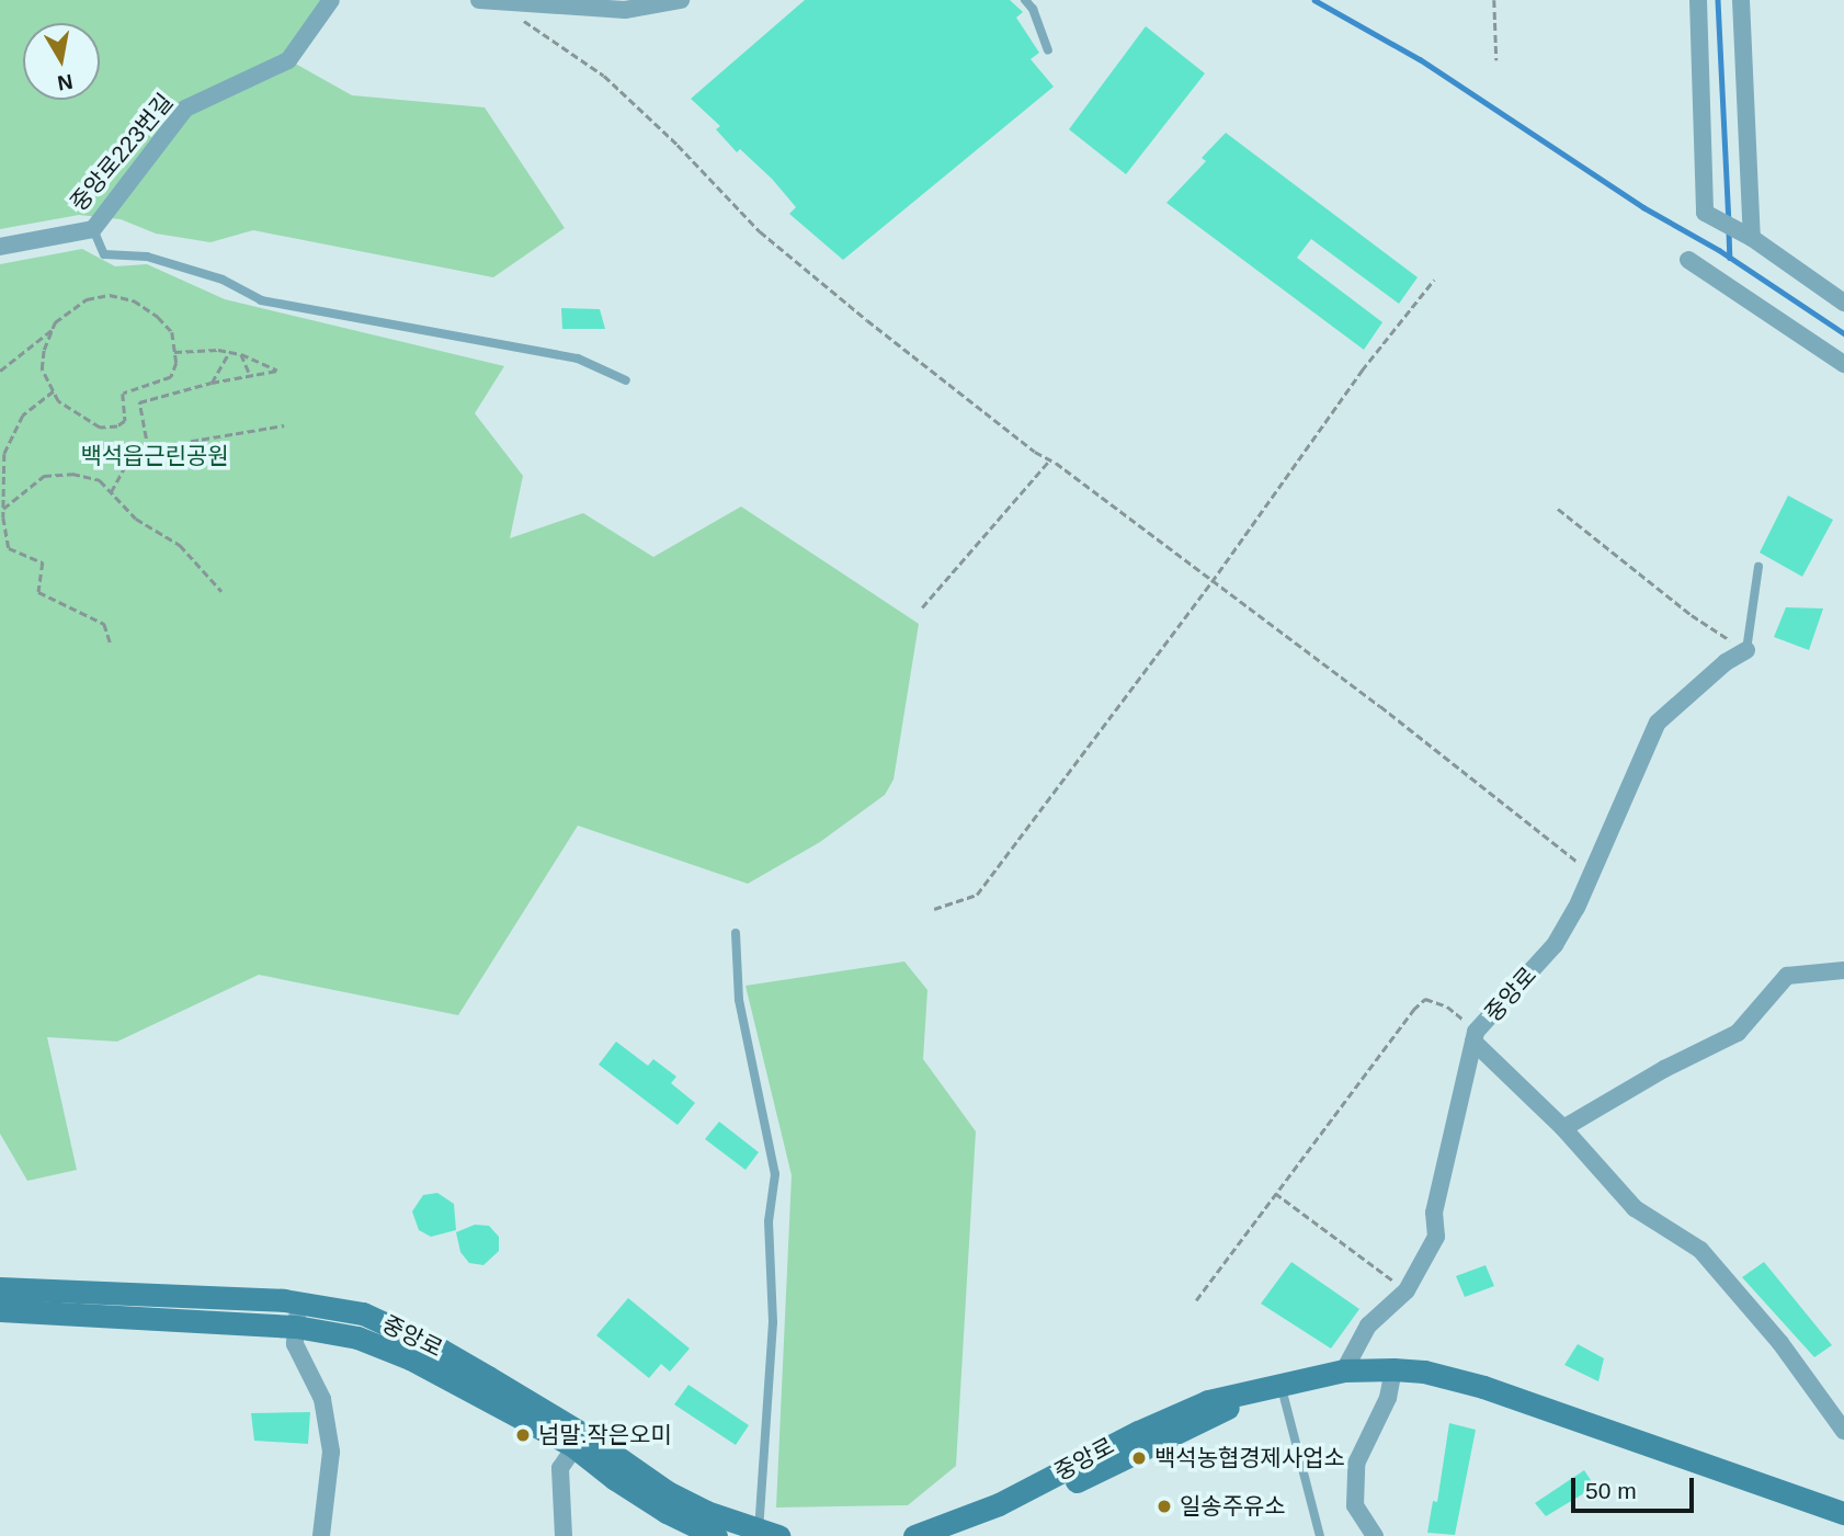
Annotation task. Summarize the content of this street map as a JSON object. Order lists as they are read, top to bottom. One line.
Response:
{"streets":{"main road":["중앙로"],"street":["중앙로223번길"]},"parks":["백석읍근린공원"],"places":["넘말.작은오미","백석농협경제사업소","일송주유소"],"scale_bar":"50 m","north":"bottom"}
